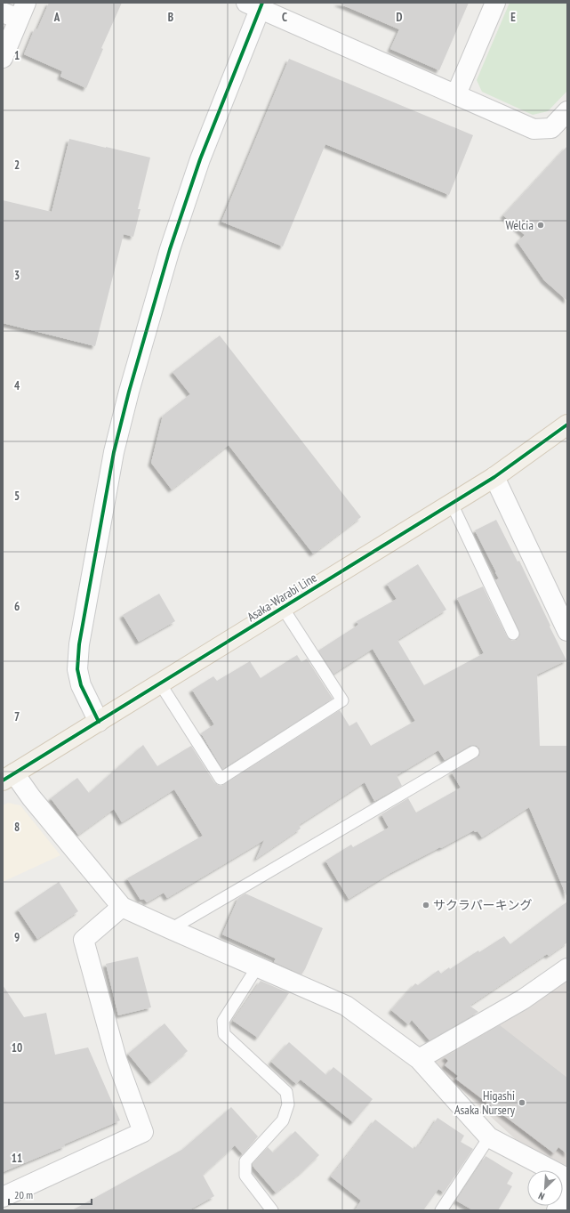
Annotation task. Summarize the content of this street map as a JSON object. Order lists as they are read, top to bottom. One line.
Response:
{"streets":{"main road":["Asaka-Warabi Line"]},"places":["Welcia","サクラパーキング","Higashi Asaka Nursery"],"scale_bar":"20 m","north":"bottom left","grid":{"columns":["A","B","C","D","E"],"rows":["1","2","3","4","5","6","7","8","9","10","11"]}}
